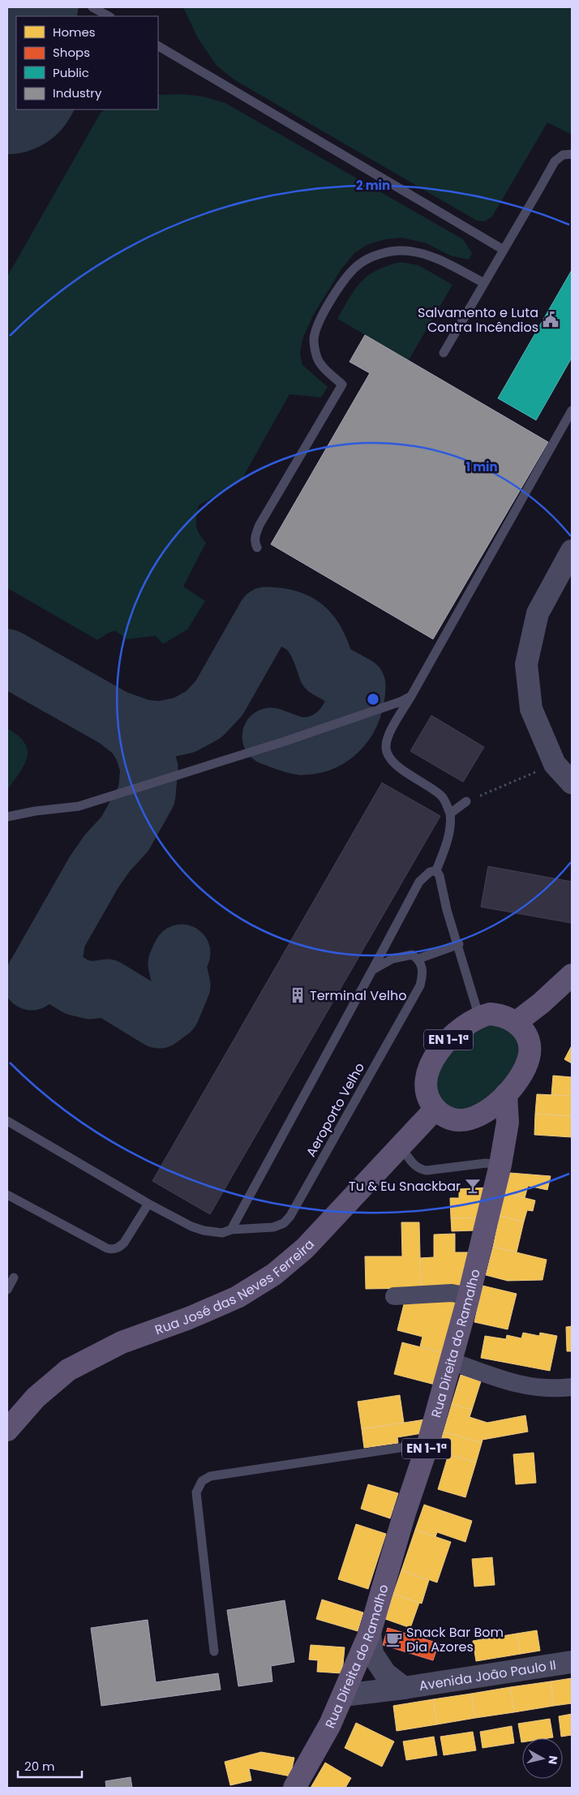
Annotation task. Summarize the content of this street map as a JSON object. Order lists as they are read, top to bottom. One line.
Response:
{"streets":{"main road":["EN 1-1ª","Rua José das Neves Ferreira","Rua Direita do Ramalho"],"street":["Avenida João Paulo II"],"lane":["Aeroporto Velho"]},"crossings":[["EN 1-1ª","Rua José das Neves Ferreira"],["EN 1-1ª","Rua Direita do Ramalho"],["Rua José das Neves Ferreira","Rua Direita do Ramalho"],["Rua Direita do Ramalho","Avenida João Paulo II"]],"places":{"public building":["Salvamento e Luta Contra Incêndios"],"building":["Terminal Velho"],"bar":["Tu & Eu Snackbar"],"cafe":["Snack Bar Bom Dia Azores"]},"legend":["Homes","Shops","Public","Industry"],"scale_bar":"20 m","north":"right","rings":["2 min","1 min"]}
